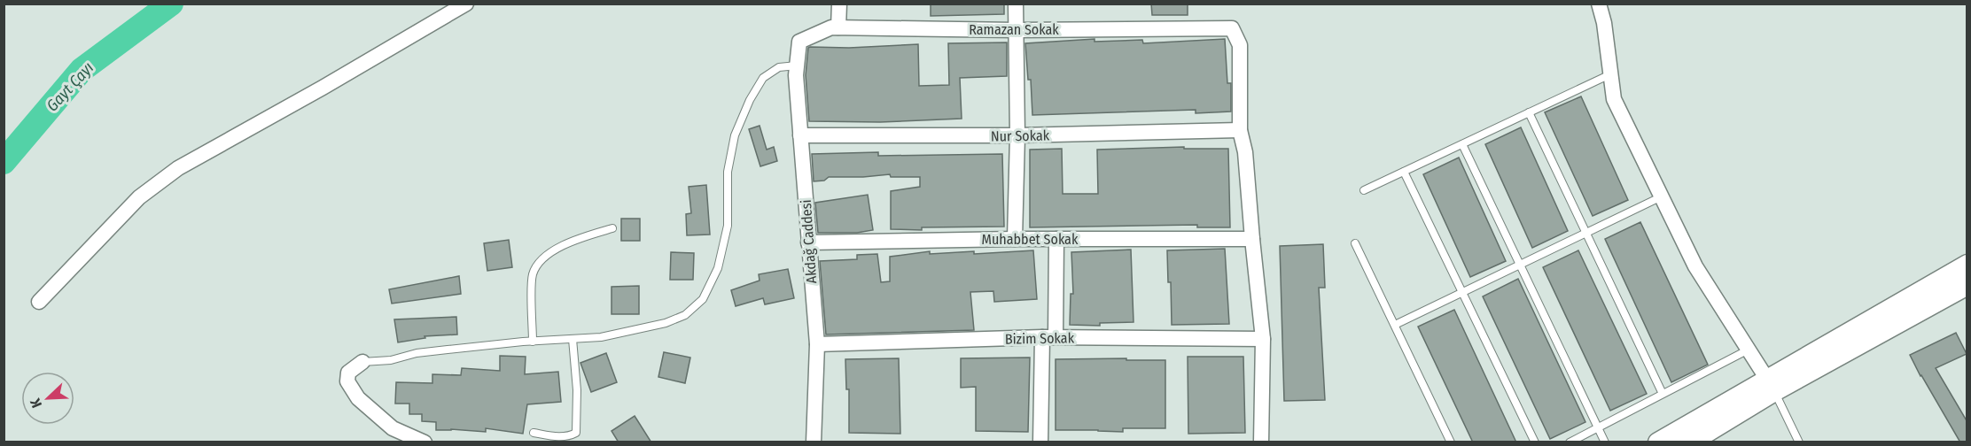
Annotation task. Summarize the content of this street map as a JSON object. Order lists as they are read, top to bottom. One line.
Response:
{"streets":{"street":["Ramazan Sokak","Nur Sokak","Muhabbet Sokak","Akdağ Caddesi","Bizim Sokak"]},"crossings":[["Ramazan Sokak","Nur Sokak"],["Ramazan Sokak","Akdağ Caddesi"],["Nur Sokak","Akdağ Caddesi"],["Muhabbet Sokak","Akdağ Caddesi"],["Akdağ Caddesi","Bizim Sokak"]],"water":["Gayt Çayı"],"north":"bottom left"}
